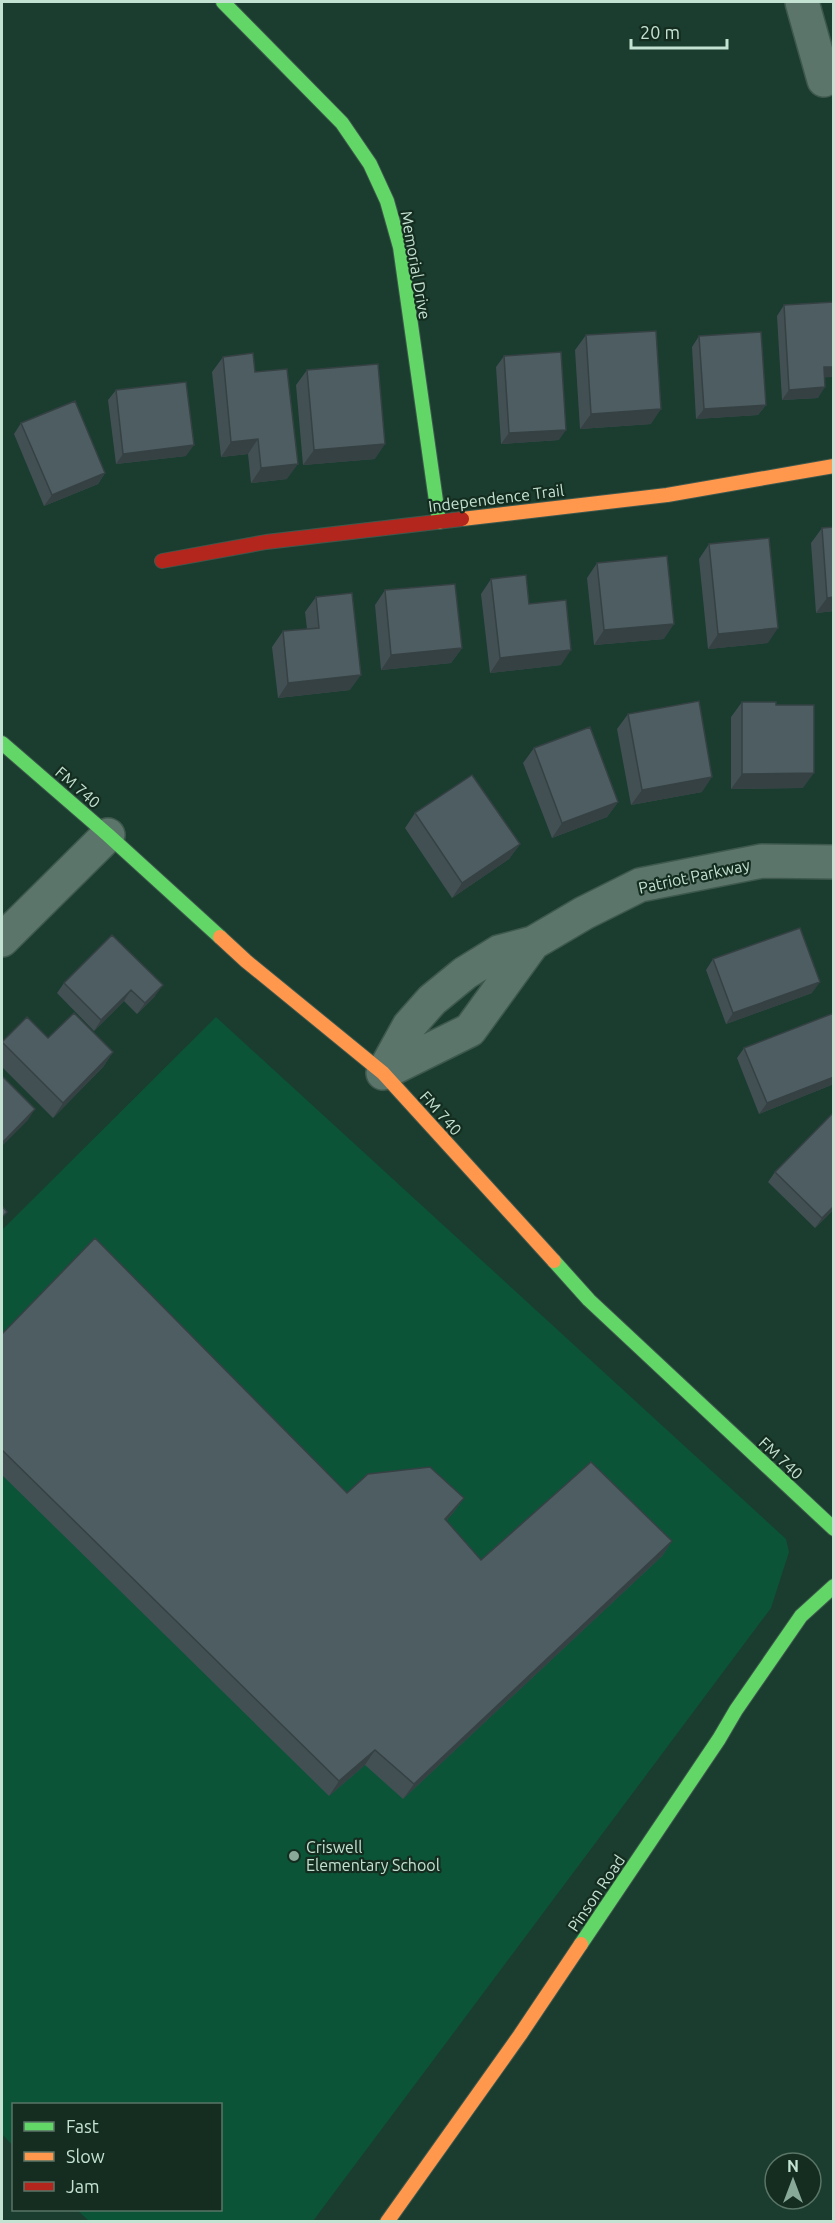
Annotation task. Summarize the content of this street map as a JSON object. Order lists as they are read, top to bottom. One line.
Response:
{"streets":{"main road":["Memorial Drive","Independence Trail","FM 740","Pinson Road"],"street":["Patriot Parkway"]},"crossings":[["Memorial Drive","Independence Trail"],["FM 740","Patriot Parkway"]],"places":["Criswell Elementary School"],"legend":["Fast","Slow","Jam"],"scale_bar":"20 m","north":"top"}
